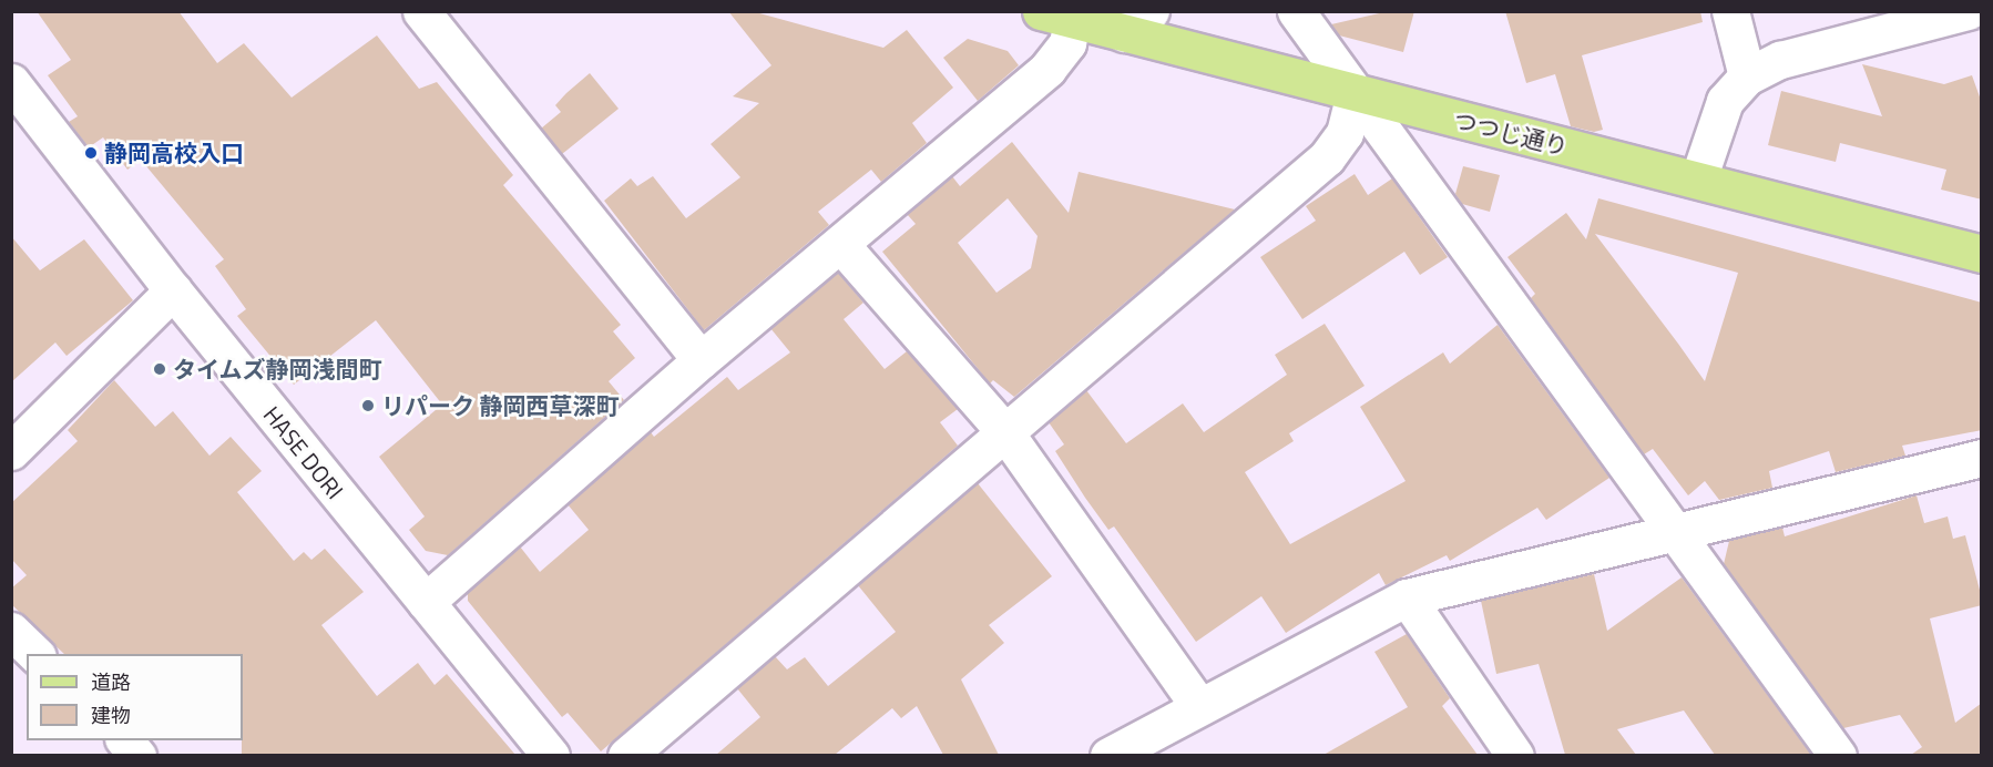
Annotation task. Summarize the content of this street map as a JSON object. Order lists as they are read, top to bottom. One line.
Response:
{"streets":{"main road":["つつじ通り"],"street":["HASE DORI"]},"places":["静岡高校入口","タイムズ静岡浅間町","リパーク 静岡西草深町"],"legend":["道路","建物"]}
